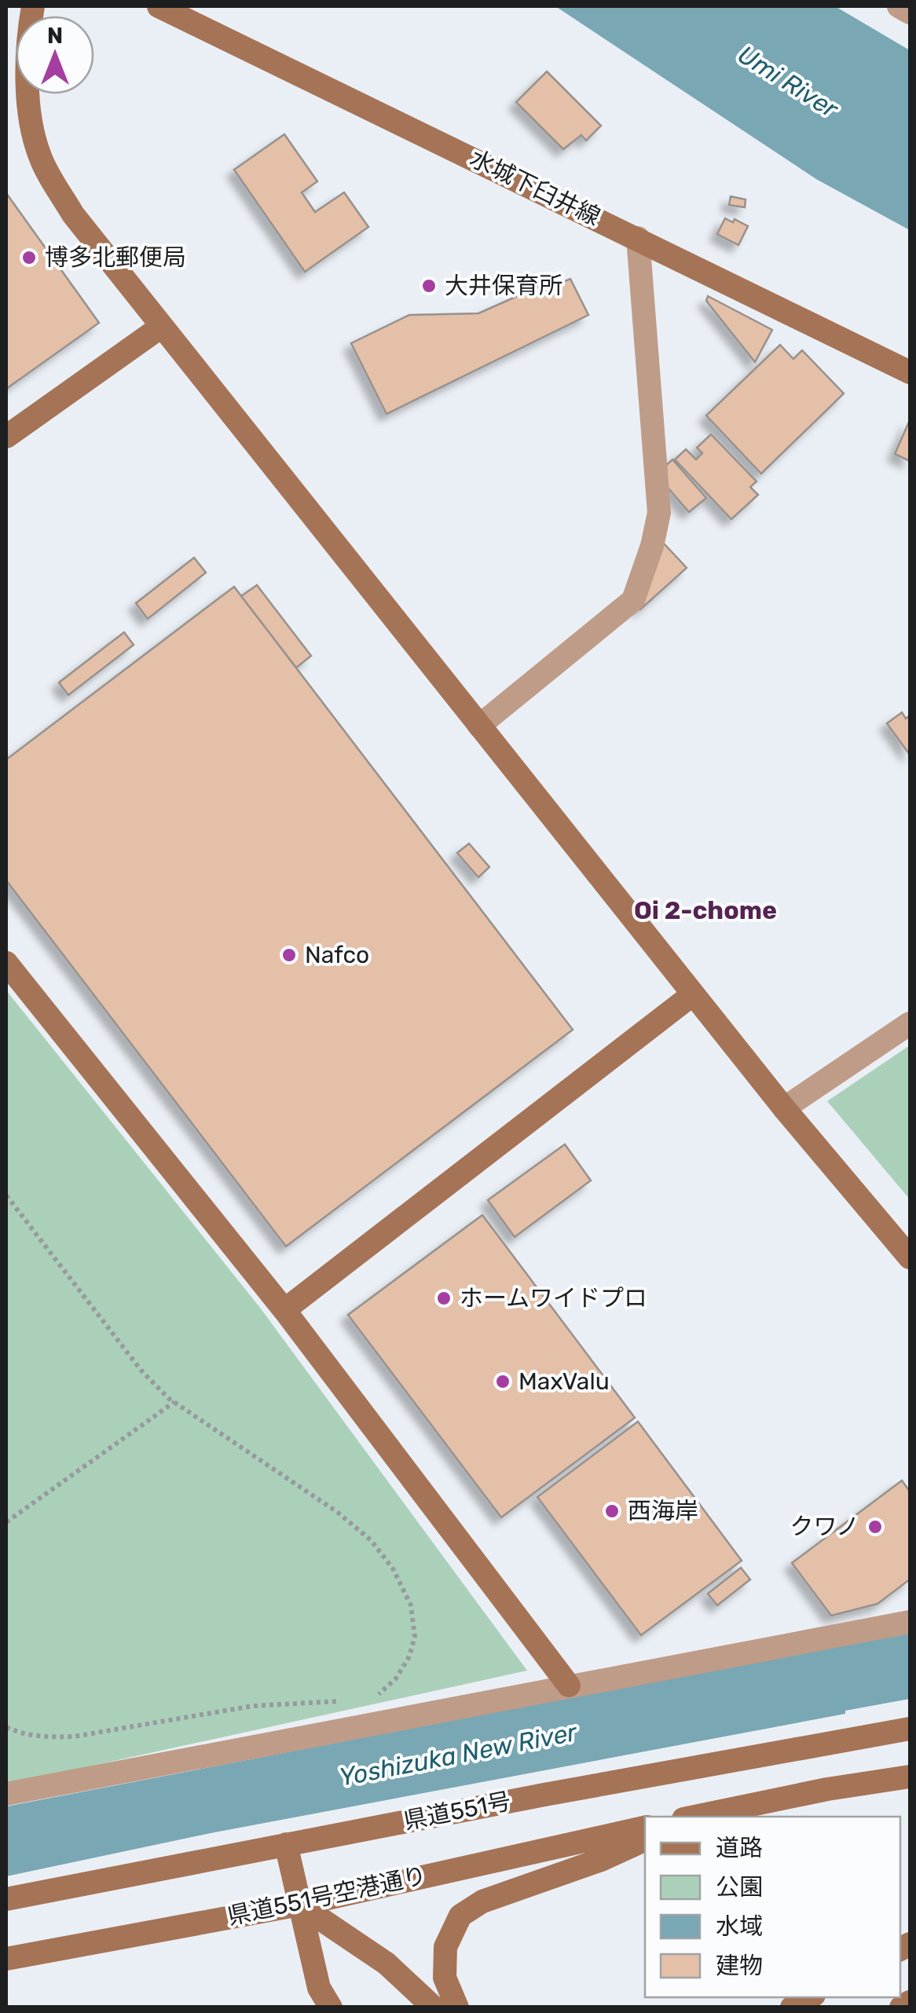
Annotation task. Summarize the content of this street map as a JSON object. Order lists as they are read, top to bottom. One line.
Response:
{"streets":{"street":["水城下臼井線","県道551号","県道551号空港通り"]},"districts":["Oi 2-chome"],"water":["Umi River","Yoshizuka New River"],"places":["博多北郵便局","大井保育所","Nafco","ホームワイドプロ","MaxValu","西海岸","クワノ"],"legend":["道路","公園","水域","建物"],"north":"top"}
